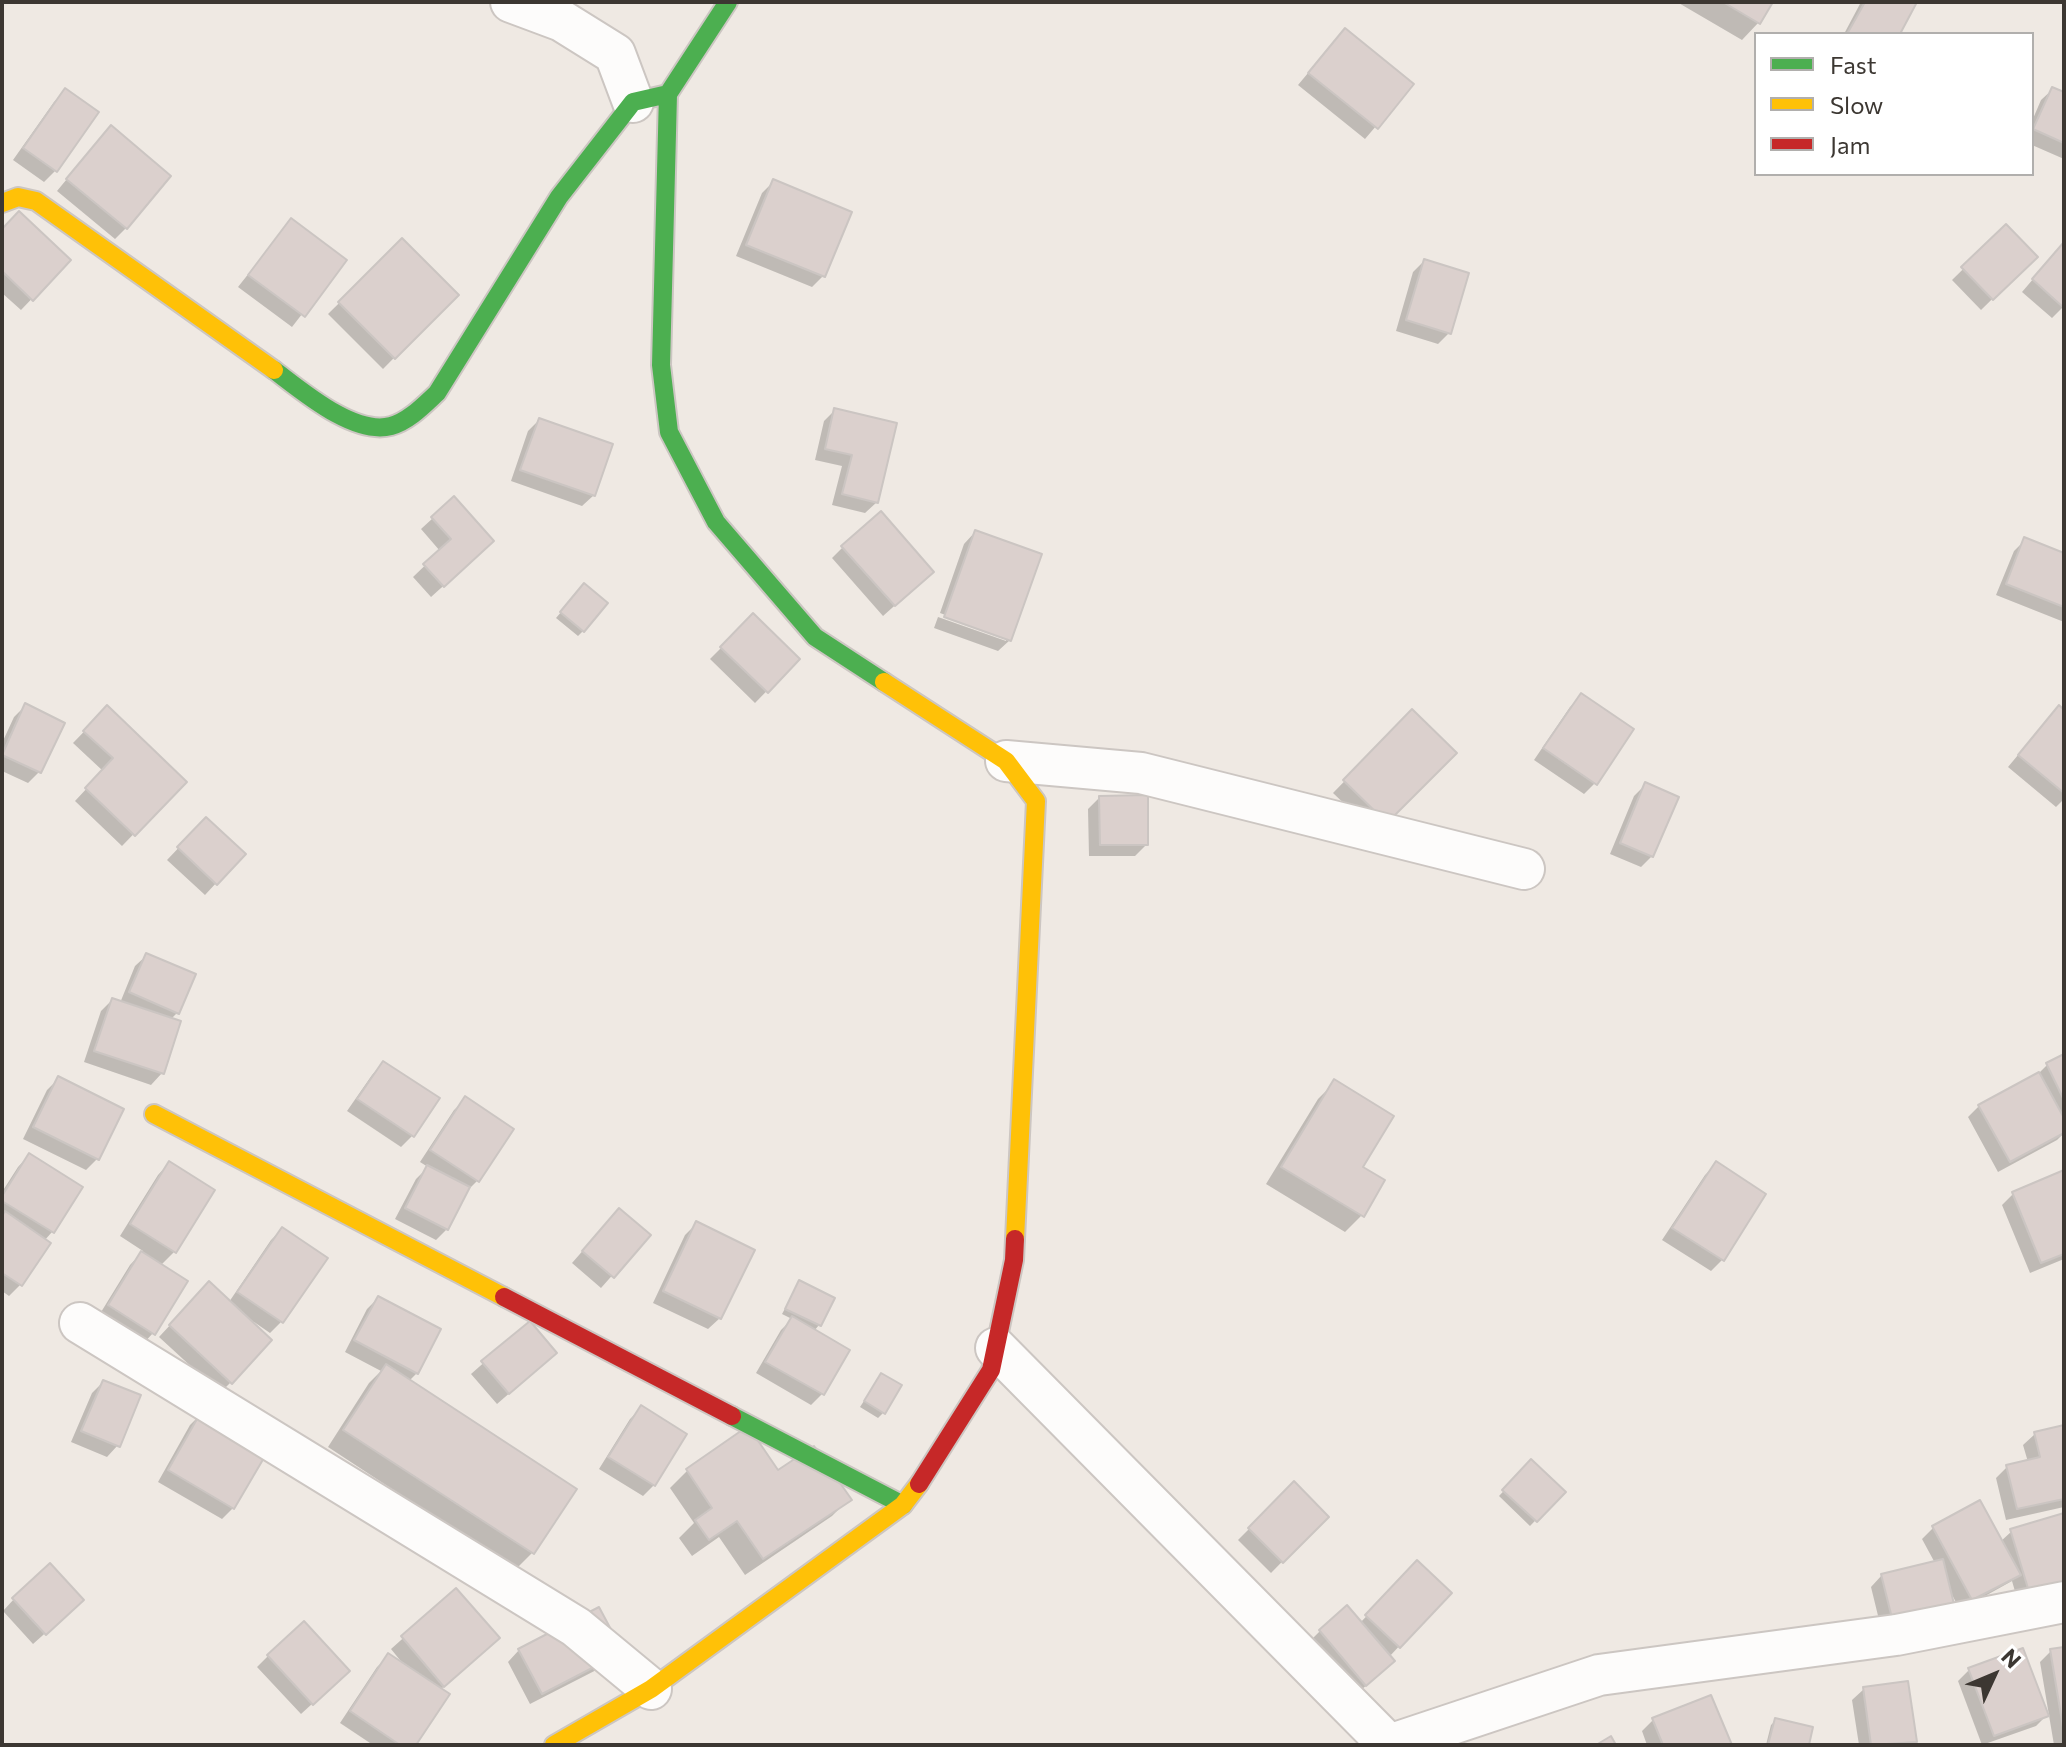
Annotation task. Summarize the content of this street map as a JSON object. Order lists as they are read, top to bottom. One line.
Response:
{"legend":["Fast","Slow","Jam"],"north":"top right"}
